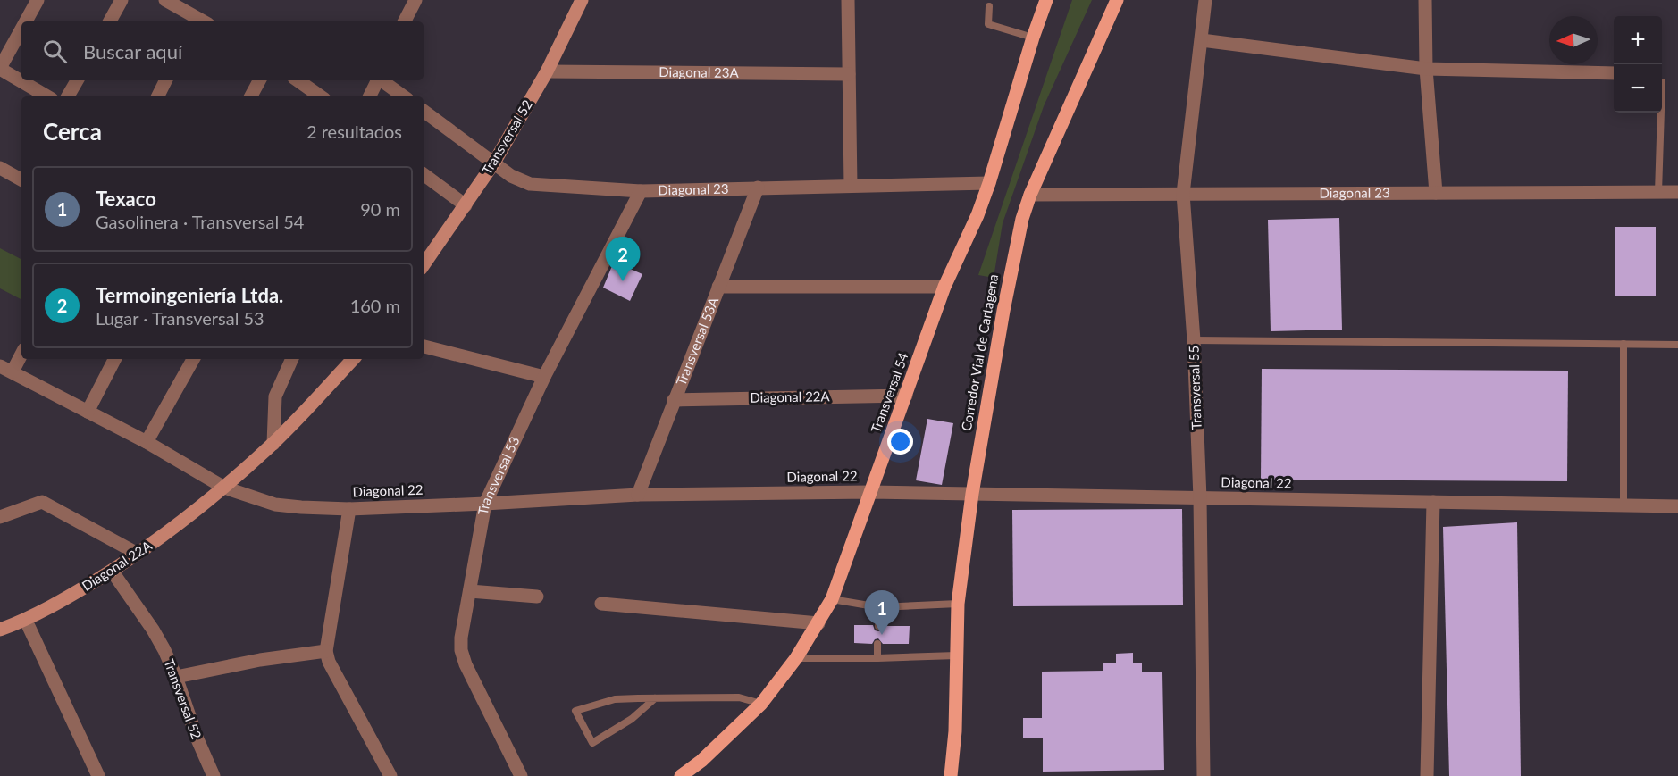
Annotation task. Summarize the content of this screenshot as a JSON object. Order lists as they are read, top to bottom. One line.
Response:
{"streets":{"main road":["Corredor Vial de Cartagena","Transversal 54"],"street":["Diagonal 23A","Transversal 52","Diagonal 23","Transversal 53A","Transversal 55","Diagonal 22A","Transversal 53","Diagonal 22"]},"crossings":[["Diagonal 23A","Transversal 52"],["Transversal 52","Diagonal 23"],["Transversal 52","Diagonal 22A"],["Diagonal 23","Transversal 53A"],["Diagonal 23","Corredor Vial de Cartagena"],["Diagonal 23","Transversal 55"],["Diagonal 23","Transversal 54"],["Diagonal 23","Transversal 53"],["Transversal 53A","Diagonal 22A"],["Transversal 53A","Diagonal 22"],["Corredor Vial de Cartagena","Diagonal 22"],["Transversal 55","Diagonal 22"],["Transversal 54","Diagonal 22A"],["Transversal 54","Diagonal 22"],["Diagonal 22A","Diagonal 22"],["Transversal 53","Diagonal 22"]],"north":"left","page":{"map_buttons":["+","−"],"search":"Buscar aquí","heading":["Cerca","2 resultados"],"list":[{"mark":"1","name":"Texaco","note":"Gasolinera · Transversal 54","value":"90 m"},{"mark":"2","name":"Termoingeniería Ltda.","note":"Lugar · Transversal 53","value":"160 m"}],"pins":["2","1"]}}
